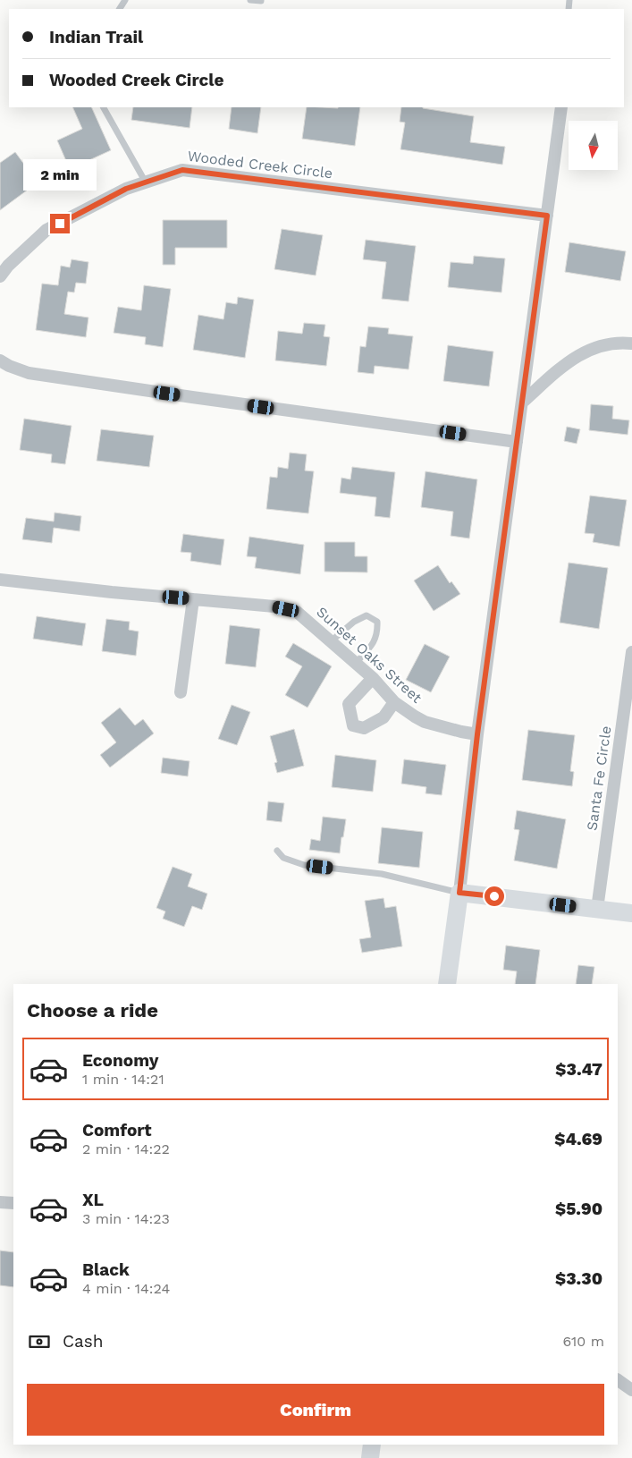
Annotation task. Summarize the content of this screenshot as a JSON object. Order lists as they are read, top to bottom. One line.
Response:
{"streets":{"street":["Wooded Creek Circle","Sunset Oaks Street","Santa Fe Circle"]},"north":"bottom","page":{"banner":["Indian Trail","Wooded Creek Circle"],"bubble":"2 min","heading":"Choose a ride","list":[{"name":"Economy","note":"1 min · 14:21","value":"$3.47"},{"name":"Comfort","note":"2 min · 14:22","value":"$4.69"},{"name":"XL","note":"3 min · 14:23","value":"$5.90"},{"name":"Black","note":"4 min · 14:24","value":"$3.30"}],"pay":["Cash","610 m"],"buttons":"Confirm"}}
